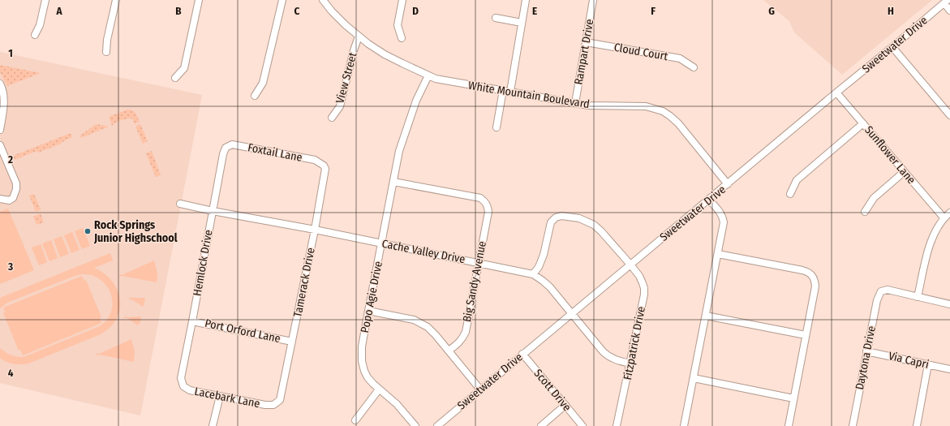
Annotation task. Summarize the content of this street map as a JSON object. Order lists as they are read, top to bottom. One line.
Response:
{"streets":{"street":["Sweetwater Drive","Rampart Drive","Cloud Court","View Street","White Mountain Boulevard","Foxtail Lane","Sunflower Lane","Cache Valley Drive","Hemlock Drive","Big Sandy Avenue","Tamerack Drive","Popo Agie Drive","Port Orford Lane","Fitzpatrick Drive","Daytona Drive","Via Capri","Scott Drive","Lacebark Lane"]},"crossings":[["Sweetwater Drive","White Mountain Boulevard"],["Sweetwater Drive","Sunflower Lane"],["Sweetwater Drive","Cache Valley Drive"],["Sweetwater Drive","Fitzpatrick Drive"],["Sweetwater Drive","Scott Drive"],["Rampart Drive","Cloud Court"],["Rampart Drive","White Mountain Boulevard"],["View Street","White Mountain Boulevard"],["White Mountain Boulevard","Popo Agie Drive"],["Foxtail Lane","Hemlock Drive"],["Foxtail Lane","Tamerack Drive"],["Cache Valley Drive","Hemlock Drive"],["Cache Valley Drive","Big Sandy Avenue"],["Cache Valley Drive","Tamerack Drive"],["Cache Valley Drive","Popo Agie Drive"],["Cache Valley Drive","Fitzpatrick Drive"],["Hemlock Drive","Port Orford Lane"],["Hemlock Drive","Lacebark Lane"],["Big Sandy Avenue","Popo Agie Drive"],["Tamerack Drive","Port Orford Lane"],["Tamerack Drive","Lacebark Lane"],["Daytona Drive","Via Capri"]],"places":["Rock Springs Junior Highschool"],"grid":{"columns":["A","B","C","D","E","F","G","H"],"rows":["1","2","3","4"]}}
